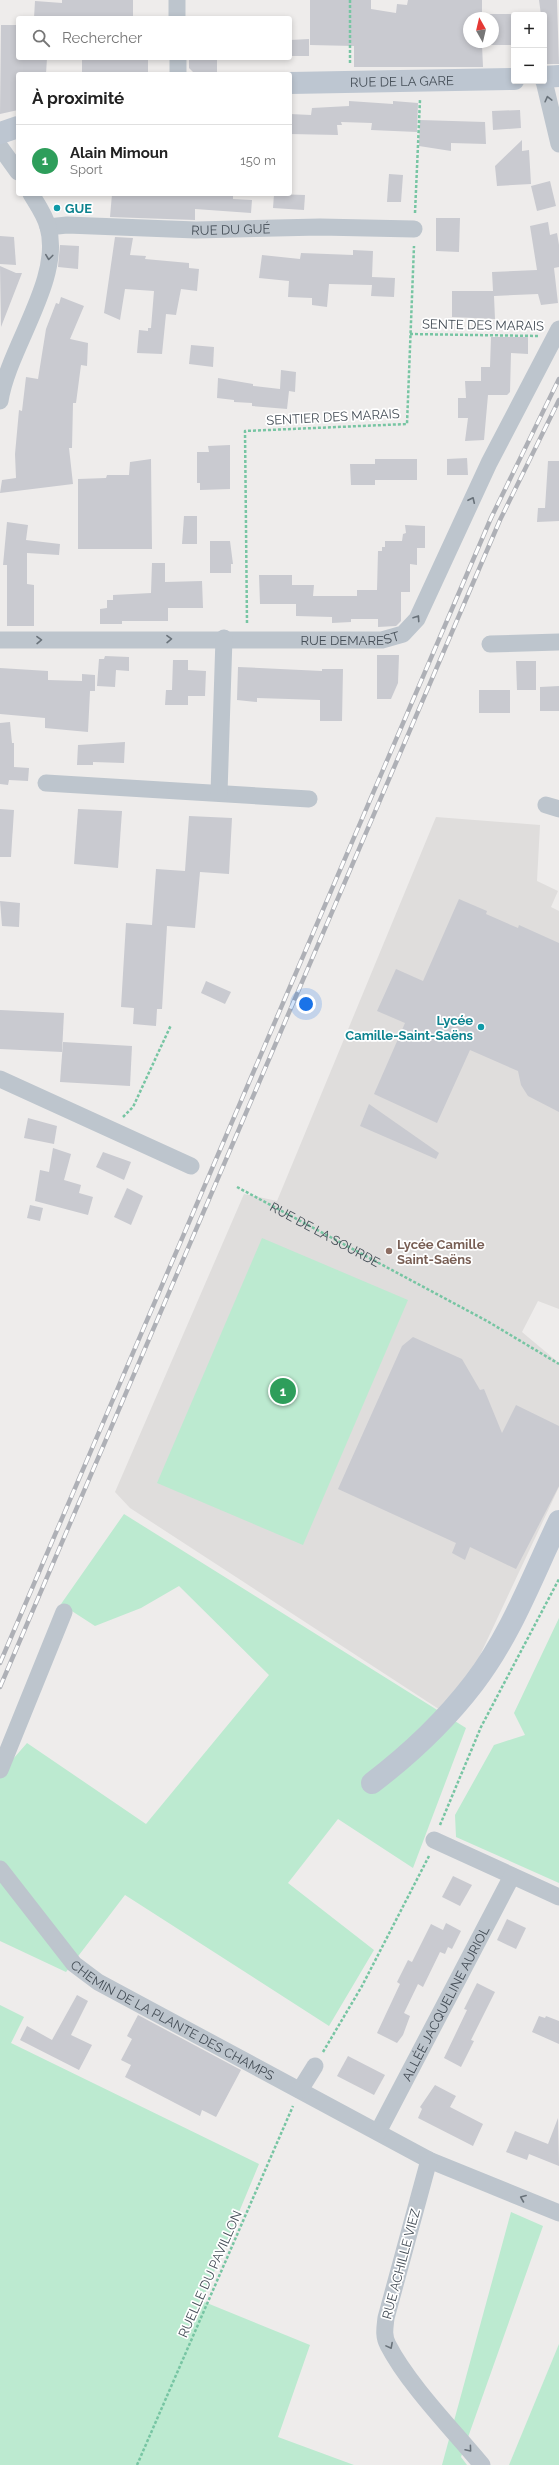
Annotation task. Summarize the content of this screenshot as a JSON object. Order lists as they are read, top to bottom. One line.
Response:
{"streets":{"main road":["RUE DE LA GARE"],"street":["RUE DU GUÉ","RUE DEMAREST","ALLÉE JACQUELINE AURIOL","CHEMIN DE LA PLANTE DES CHAMPS","RUE ACHILLE VIEZ"],"path":["SENTE DES MARAIS","SENTIER DES MARAIS","RUE DE LA SOURDE","RUELLE DU PAVILLON"]},"crossings":[["RUE DE LA GARE","SENTIER DES MARAIS"],["RUE DU GUÉ","SENTIER DES MARAIS"],["SENTE DES MARAIS","SENTIER DES MARAIS"],["SENTE DES MARAIS","RUE DEMAREST"],["SENTIER DES MARAIS","RUE DEMAREST"],["ALLÉE JACQUELINE AURIOL","CHEMIN DE LA PLANTE DES CHAMPS"],["CHEMIN DE LA PLANTE DES CHAMPS","RUELLE DU PAVILLON"]],"one_way":["RUE DEMAREST","RUE ACHILLE VIEZ"],"places":["GUE","Lycée Camille-Saint-Saëns","Lycée Camille Saint-Saëns"],"north":"top","page":{"map_buttons":["+","−"],"search":"Rechercher","heading":"À proximité","list":[{"mark":"1","name":"Alain Mimoun","note":"Sport","value":"150 m"}],"pins":"1"}}
